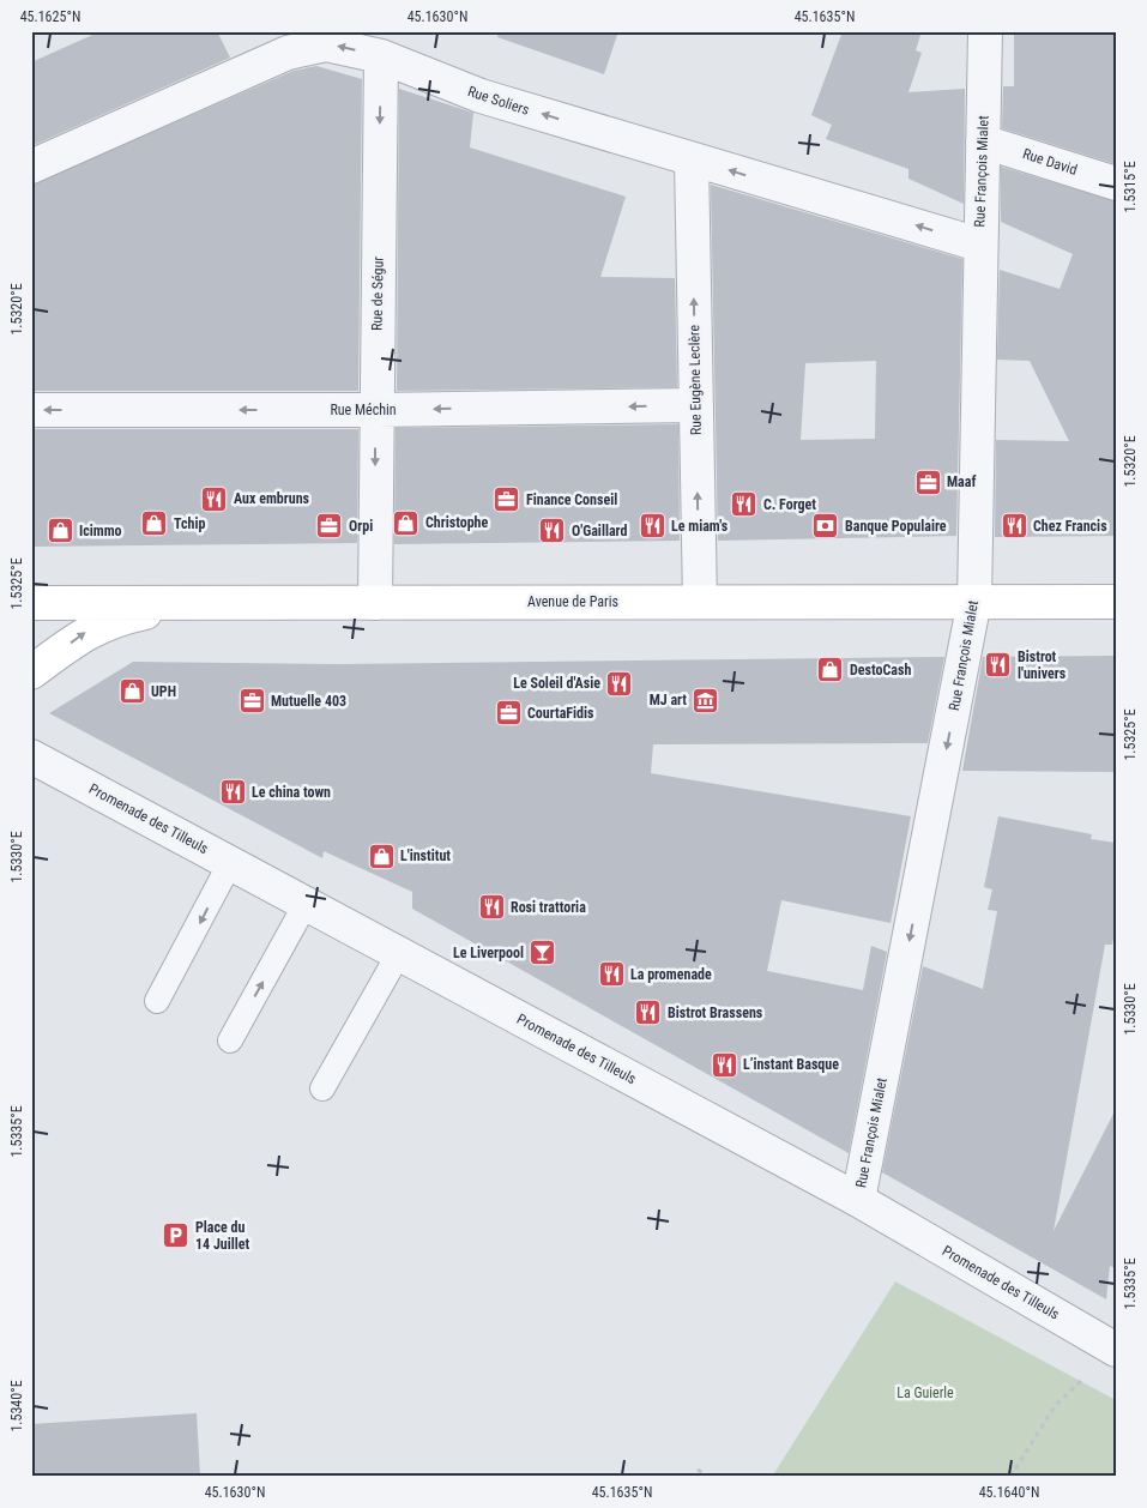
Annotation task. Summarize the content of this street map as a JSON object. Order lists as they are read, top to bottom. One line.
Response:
{"streets":{"main road":["Avenue de Paris"],"street":["Rue Soliers","Rue David","Rue François Mialet","Rue de Ségur","Rue Eugène Leclère","Rue Méchin","Promenade des Tilleuls"]},"crossings":[["Rue Soliers","Rue François Mialet"],["Rue Soliers","Rue de Ségur"],["Rue Soliers","Rue Eugène Leclère"],["Rue David","Rue François Mialet"],["Rue François Mialet","Avenue de Paris"],["Rue François Mialet","Promenade des Tilleuls"],["Rue de Ségur","Rue Méchin"],["Rue de Ségur","Avenue de Paris"],["Rue Eugène Leclère","Rue Méchin"],["Rue Eugène Leclère","Avenue de Paris"]],"one_way":["Rue Soliers","Rue François Mialet","Rue de Ségur","Rue Eugène Leclère","Rue Méchin"],"parks":["La Guierle"],"places":{"office":["Maaf","Finance Conseil","Orpi","Mutuelle 403","CourtaFidis"],"restaurant":["Aux embruns","C. Forget","Le miam's","Chez Francis","O'Gaillard","Bistrot l'univers","Le Soleil d'Asie","Le china town","Rosi trattoria","La promenade","Bistrot Brassens","L’instant Basque"],"shop":["Christophe","Tchip","Icimmo","DestoCash","UPH","L'institut"],"bank":["Banque Populaire"],"museum":["MJ art"],"bar":["Le Liverpool"],"parking":["Place du 14 Juillet"]},"coordinates":["45.1625°N","45.1630°N","45.1635°N","1.5315°E","1.5320°E","1.5325°E","1.5330°E","1.5335°E","1.5340°E","45.1640°N"]}
